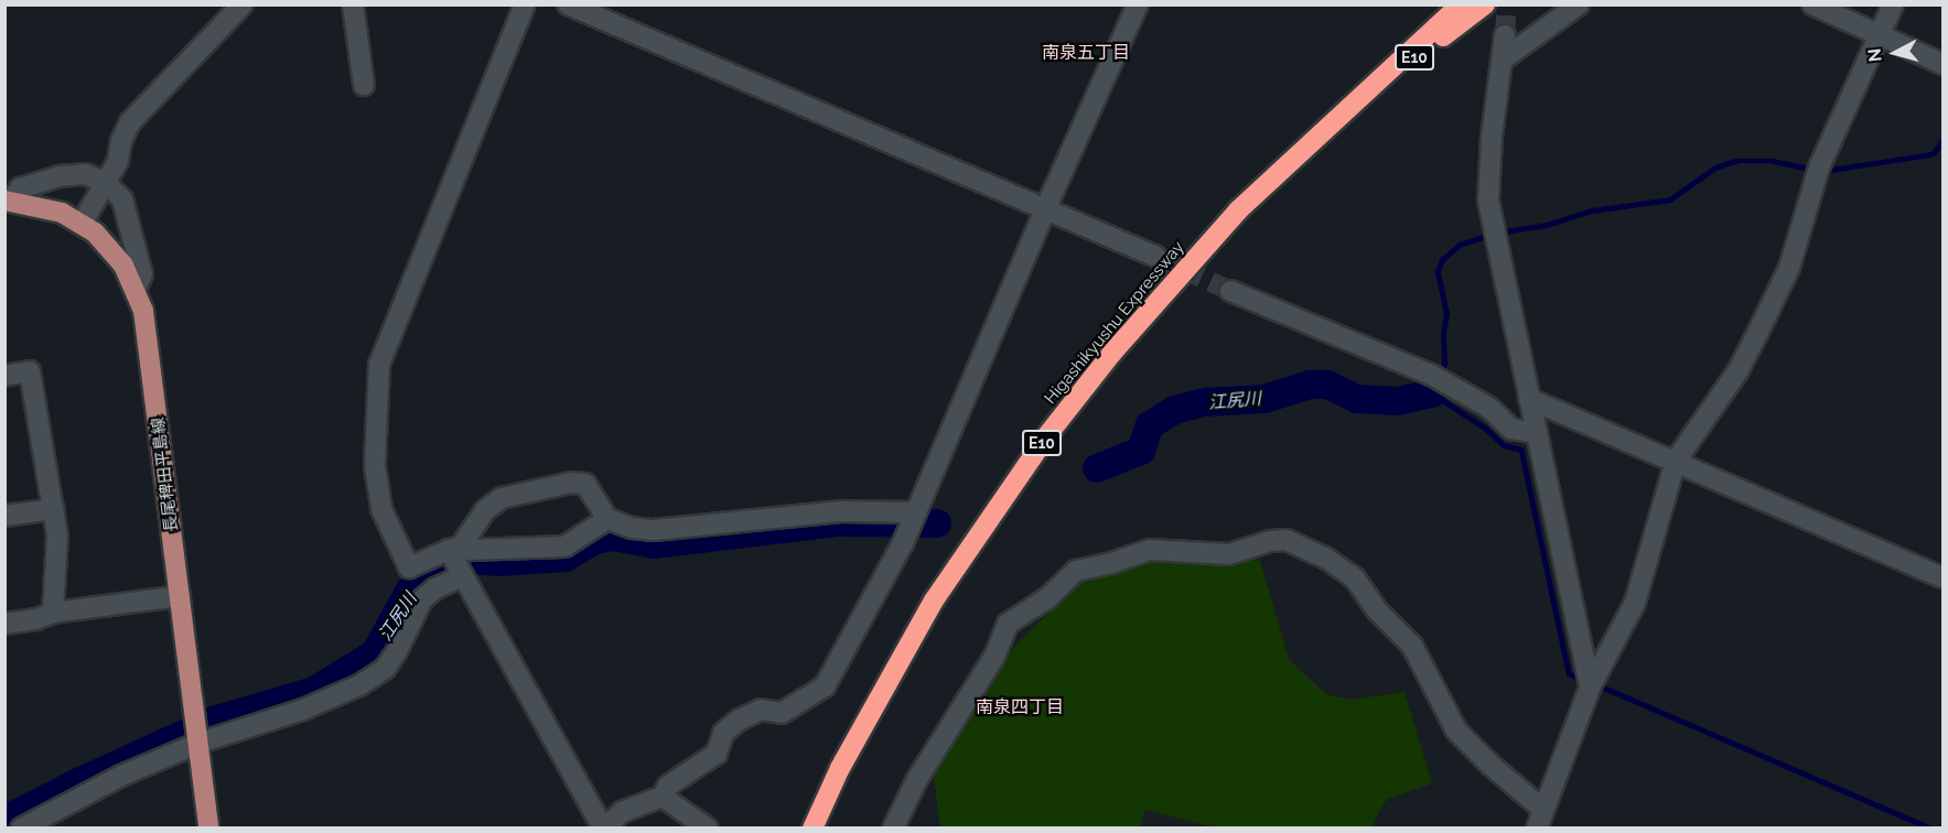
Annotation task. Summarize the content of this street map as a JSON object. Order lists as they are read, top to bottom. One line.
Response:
{"streets":{"highway":["E10","Higashikyushu Expressway"],"main road":["長尾稗田平島線"]},"districts":["南泉五丁目","南泉四丁目"],"water":["江尻川"],"north":"left"}
